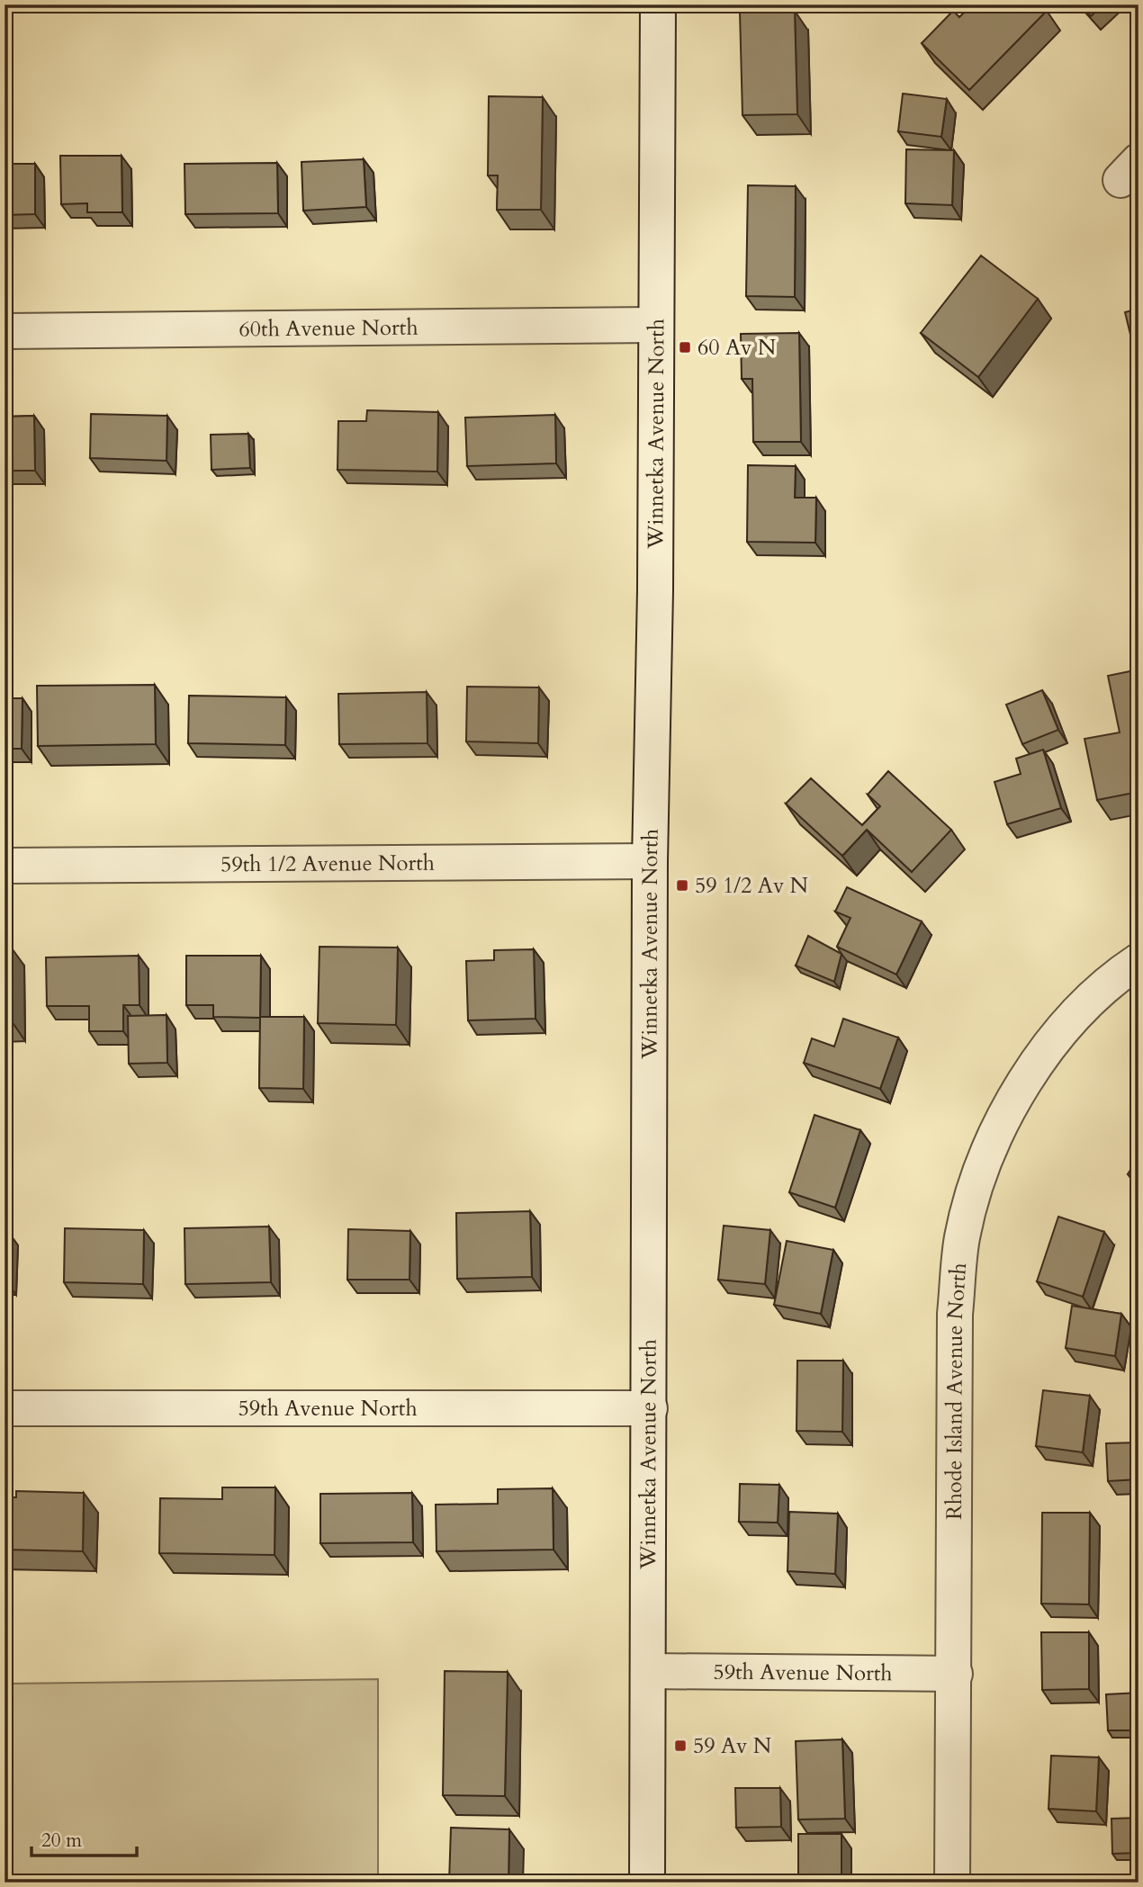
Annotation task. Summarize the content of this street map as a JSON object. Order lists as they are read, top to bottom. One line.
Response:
{"streets":{"street":["60th Avenue North","Winnetka Avenue North","59th 1/2 Avenue North","Rhode Island Avenue North","59th Avenue North"]},"crossings":[["60th Avenue North","Winnetka Avenue North"],["Winnetka Avenue North","59th 1/2 Avenue North"],["Winnetka Avenue North","59th Avenue North"],["Rhode Island Avenue North","59th Avenue North"]],"places":{"transit":["60 Av N","59 1/2 Av N","59 Av N"]},"scale_bar":"20 m"}
